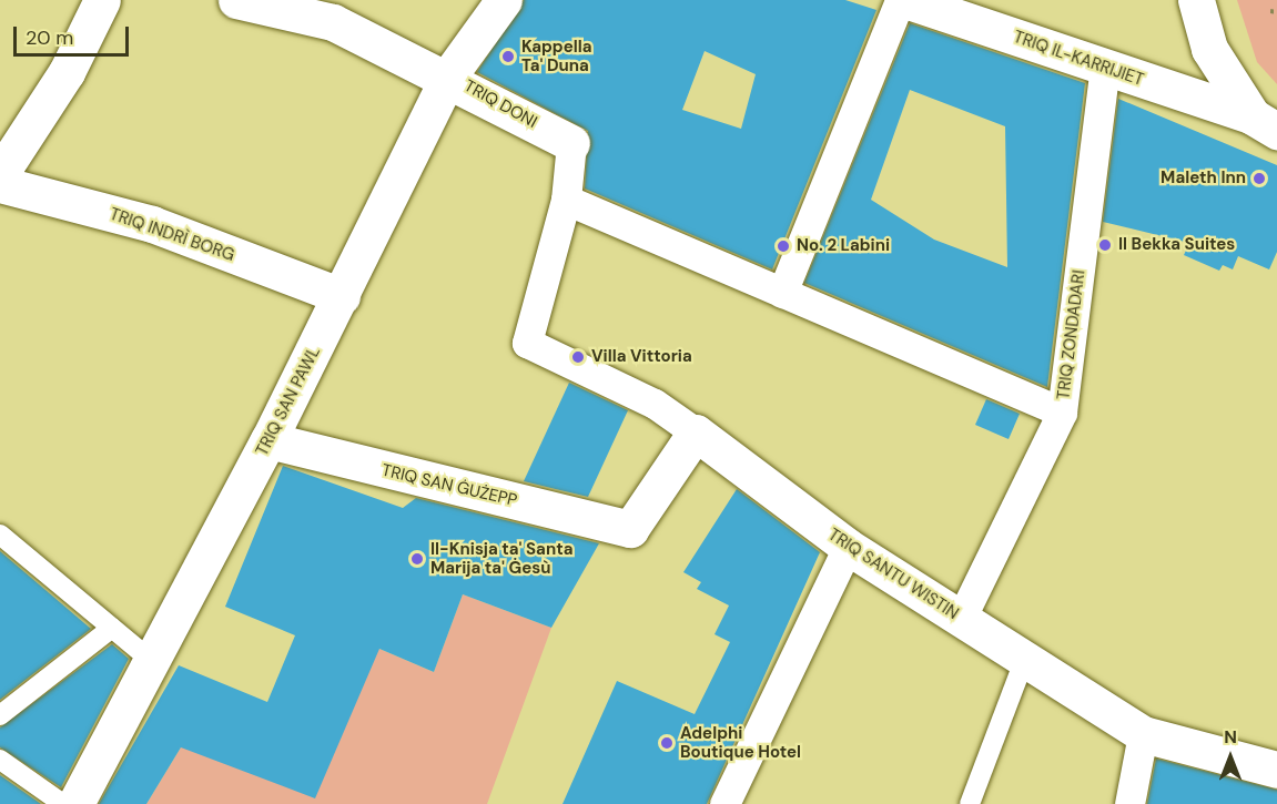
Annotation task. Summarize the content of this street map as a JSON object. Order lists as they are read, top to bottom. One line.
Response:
{"streets":{"street":["TRIQ IL-KARRIJIET","TRIQ DONI","TRIQ INDRÌ BORG","TRIQ ZONDADARI","TRIQ SAN PAWL","TRIQ SAN ĠUŻEPP","TRIQ SANTU WISTIN"]},"crossings":[["TRIQ IL-KARRIJIET","TRIQ ZONDADARI"],["TRIQ DONI","TRIQ SAN PAWL"],["TRIQ DONI","TRIQ SANTU WISTIN"],["TRIQ INDRÌ BORG","TRIQ SAN PAWL"],["TRIQ ZONDADARI","TRIQ SANTU WISTIN"],["TRIQ SAN PAWL","TRIQ SAN ĠUŻEPP"],["TRIQ SAN ĠUŻEPP","TRIQ SANTU WISTIN"]],"places":["Kappella Ta' Duna","Maleth Inn","Il Bekka Suites","No. 2 Labini","Villa Vittoria","Il-Knisja ta' Santa Marija ta' Ġesù","Adelphi Boutique Hotel"],"scale_bar":"20 m","north":"top"}
